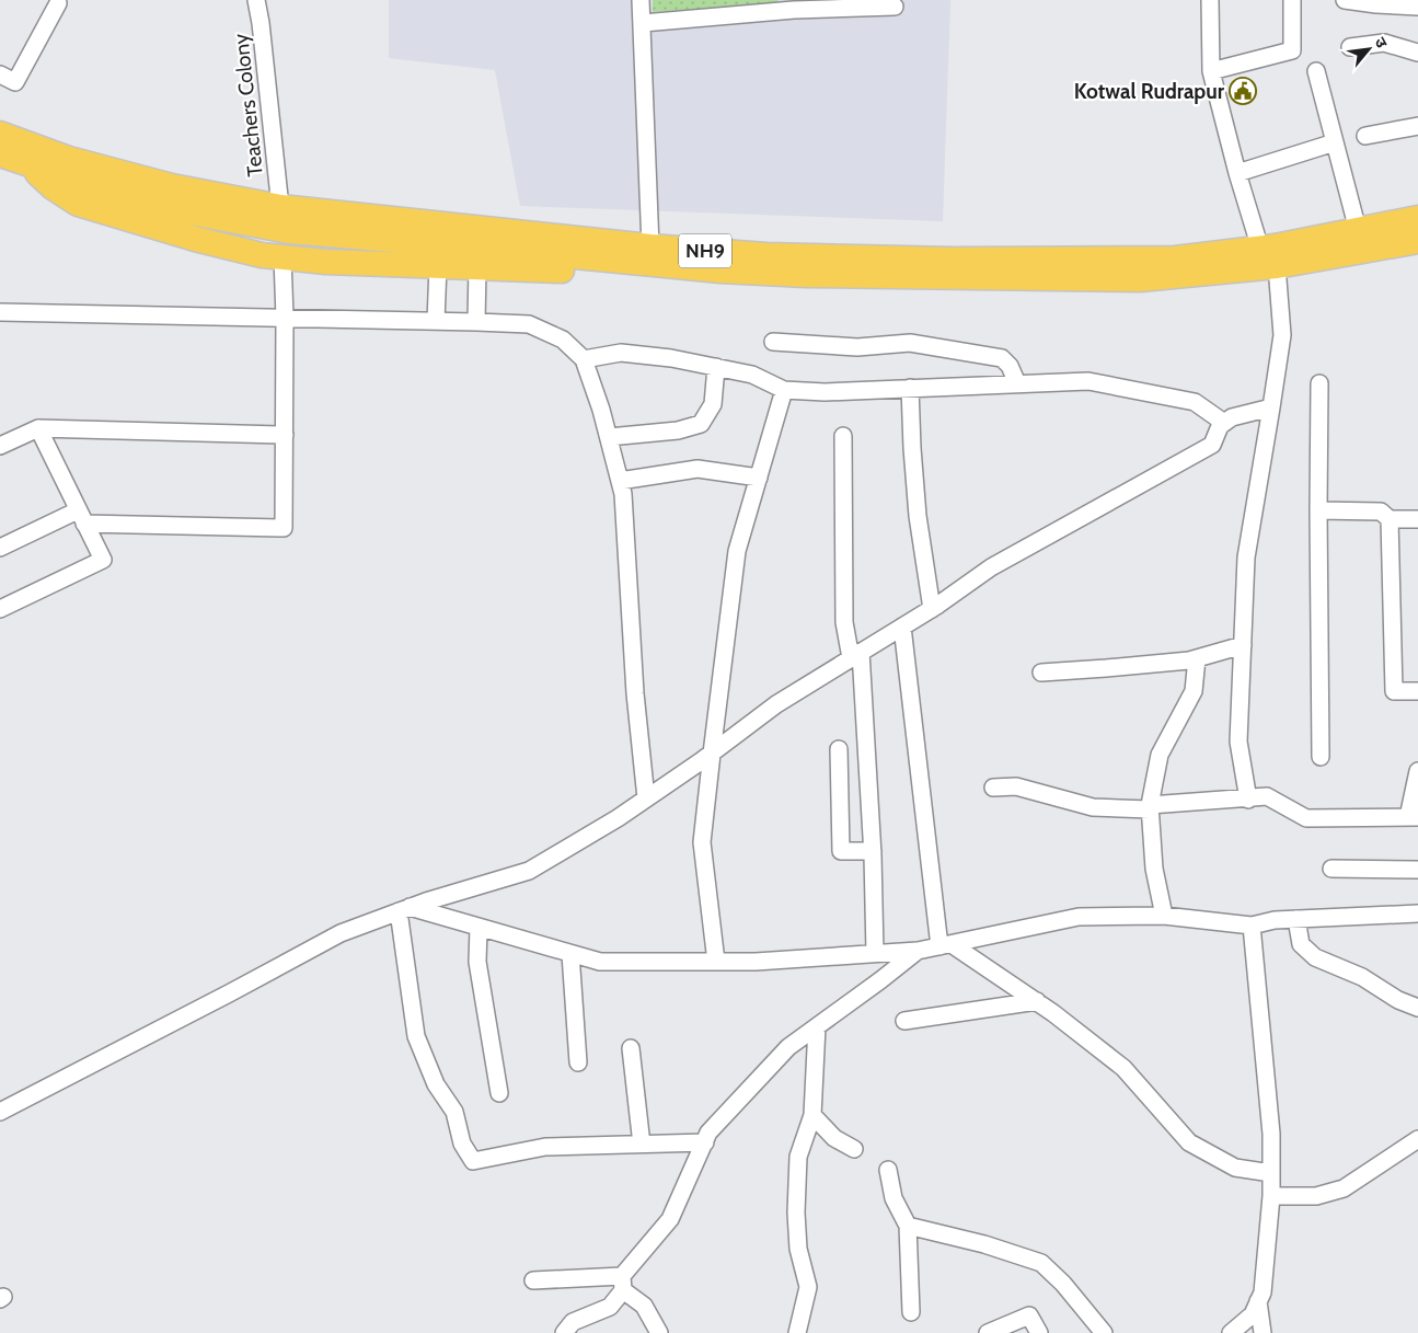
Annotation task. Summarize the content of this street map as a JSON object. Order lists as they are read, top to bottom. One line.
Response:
{"streets":{"highway":["NH9"],"street":["Teachers Colony"]},"crossings":[["Teachers Colony","NH9"]],"places":{"public building":["Kotwal Rudrapur"]},"north":"top right"}
